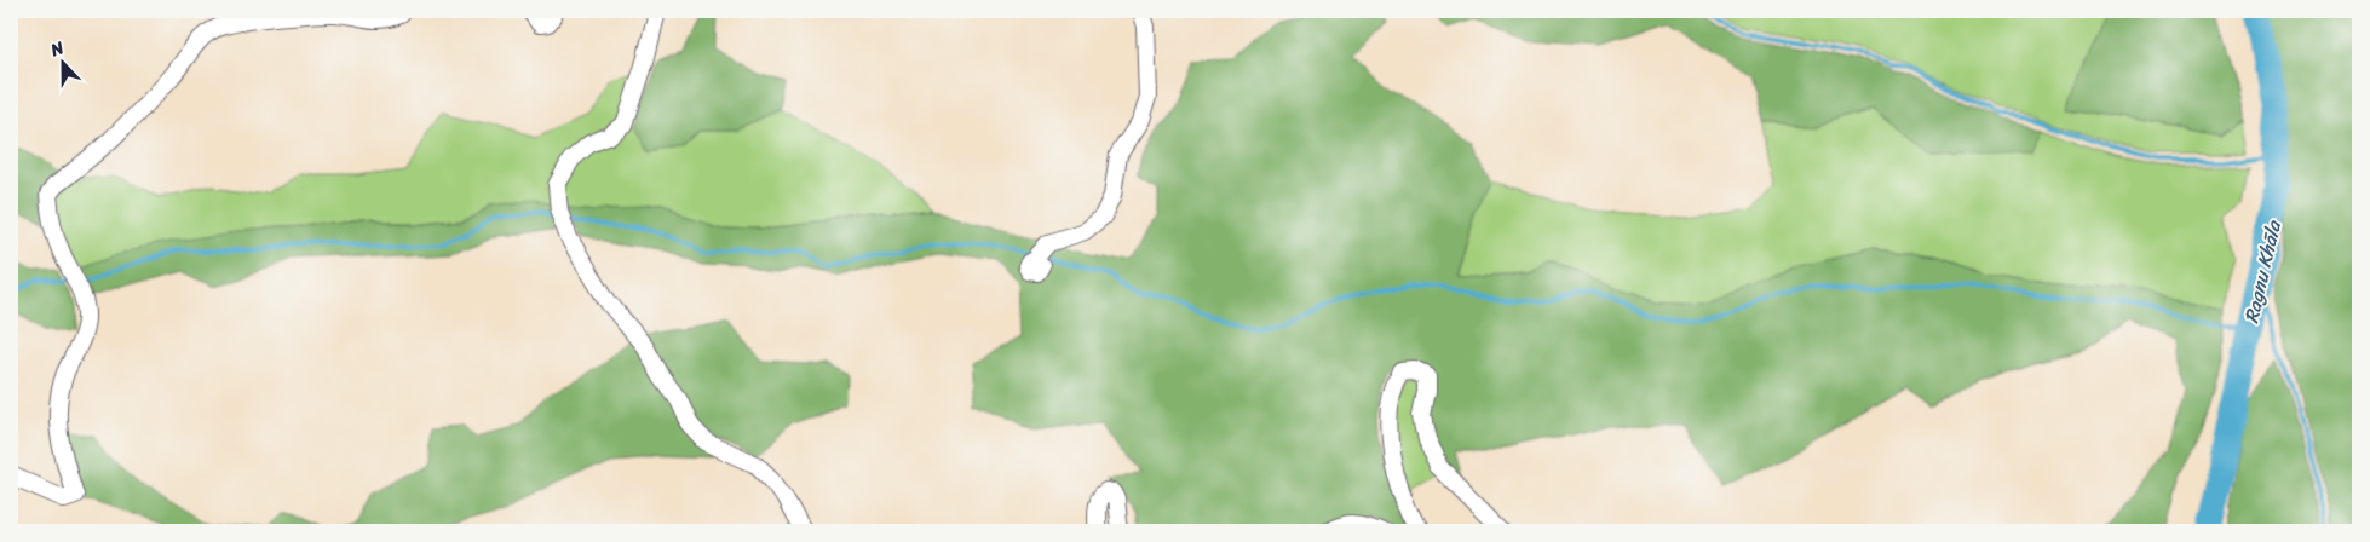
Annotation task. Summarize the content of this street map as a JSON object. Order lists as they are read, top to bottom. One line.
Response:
{"water":["Ragnu Khāla"],"north":"top"}
